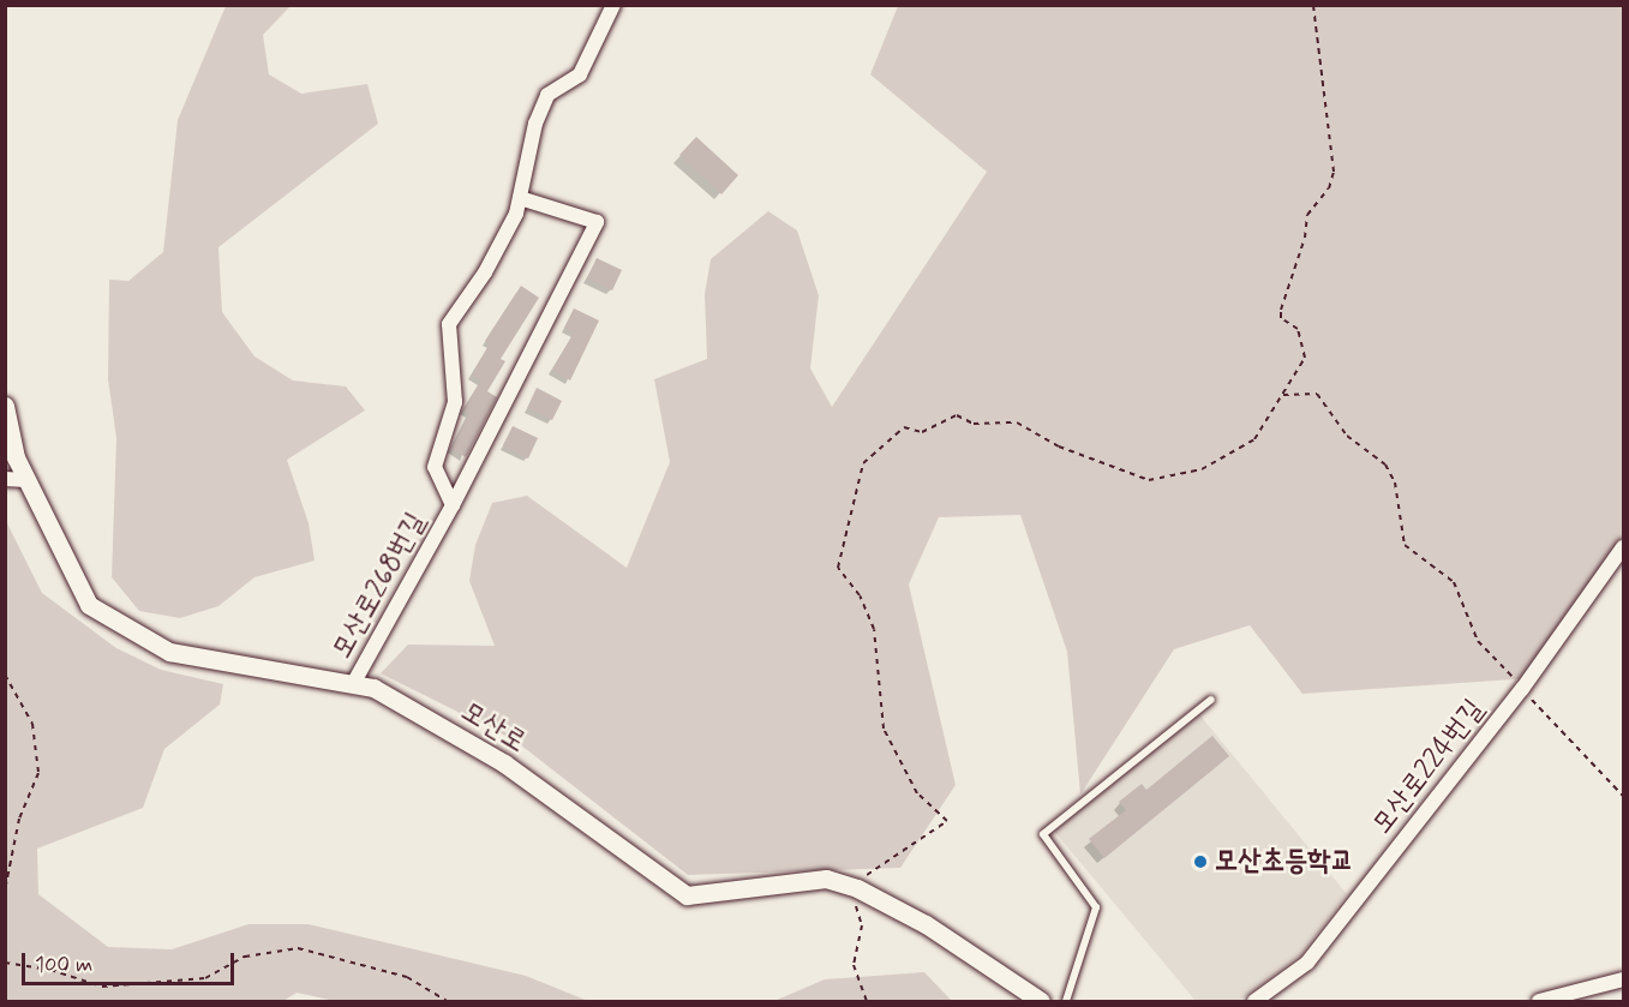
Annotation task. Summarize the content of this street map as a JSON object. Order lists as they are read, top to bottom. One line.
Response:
{"streets":{"street":["모산로268번길","모산로","모산로224번길"]},"crossings":[["모산로268번길","모산로"]],"places":["모산초등학교"],"scale_bar":"100 m"}
